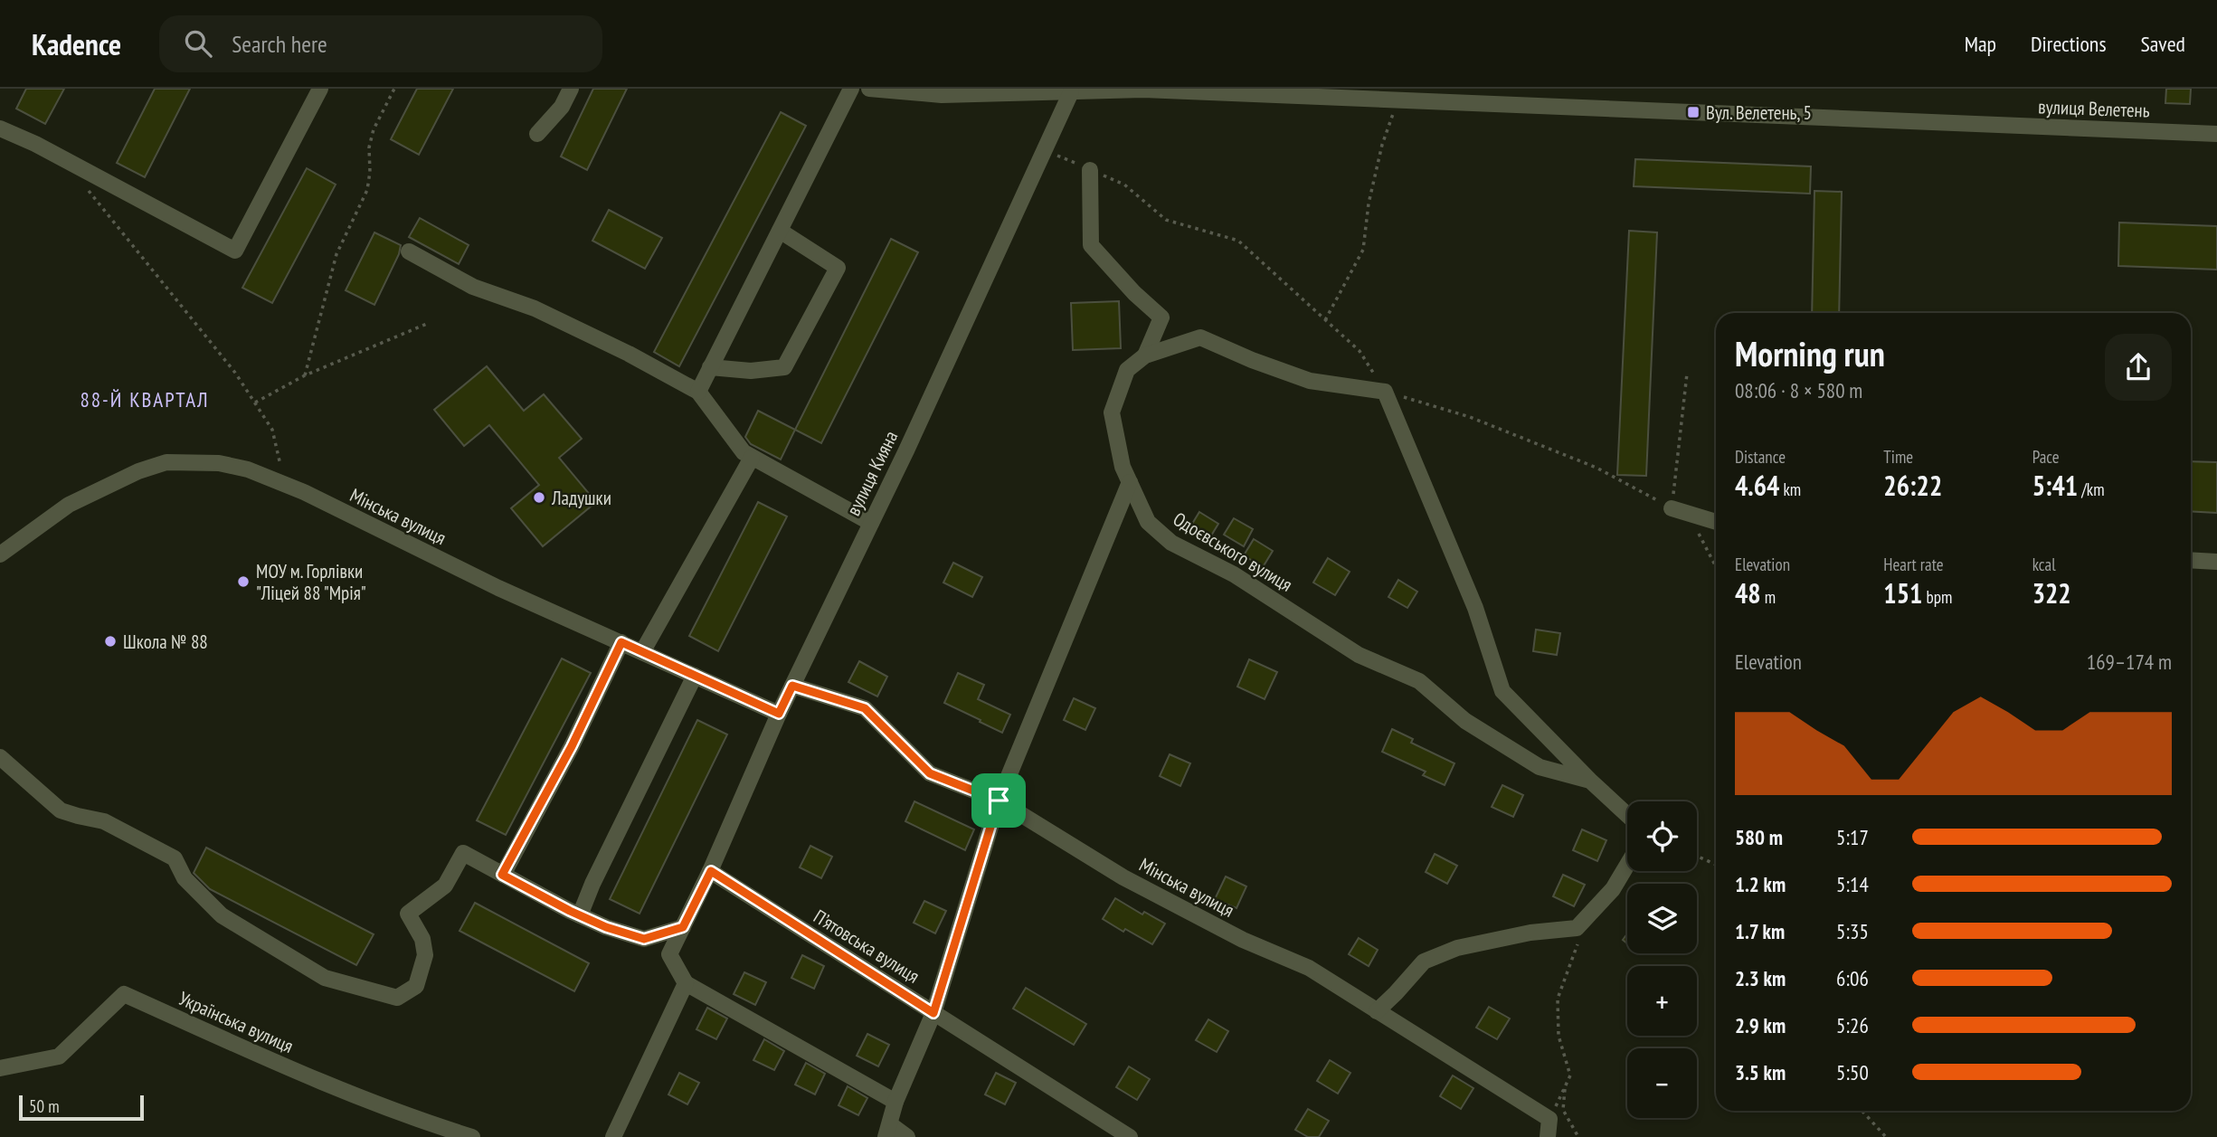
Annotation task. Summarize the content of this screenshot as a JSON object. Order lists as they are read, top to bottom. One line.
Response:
{"streets":{"street":["вулиця Велетень","вулиця Кияна","Мінська вулиця","Одоєвського вулиця","П’ятовська вулиця","Українська вулиця"]},"crossings":[["вулиця Велетень","вулиця Кияна"],["вулиця Кияна","Мінська вулиця"],["вулиця Кияна","П’ятовська вулиця"]],"districts":["88-Й КВАРТАЛ"],"places":{"transit":["Вул. Велетень, 5"],"other":["Ладушки","МОУ м. Горлівки \"Ліцей 88 \"Мрія\"","Школа № 88"]},"scale_bar":"50 m","page":{"header":"Kadence","search":"Search here","nav":["Map","Directions","Saved"],"heading":["Morning run","08:06 · 8 × 580 m"],"stats":[["Distance","4.64 km"],["Time","26:22"],["Pace","5:41 /km"],["Elevation","48 m"],["Heart rate","151 bpm"],["kcal","322"]],"chart":["Elevation","169–174 m"],"map_buttons":["+","−"],"list":[{"name":"580 m","note":"5:17"},{"name":"1.2 km","note":"5:14"},{"name":"1.7 km","note":"5:35"},{"name":"2.3 km","note":"6:06"},{"name":"2.9 km","note":"5:26"},{"name":"3.5 km","note":"5:50"}],"scale":"50 m"}}
